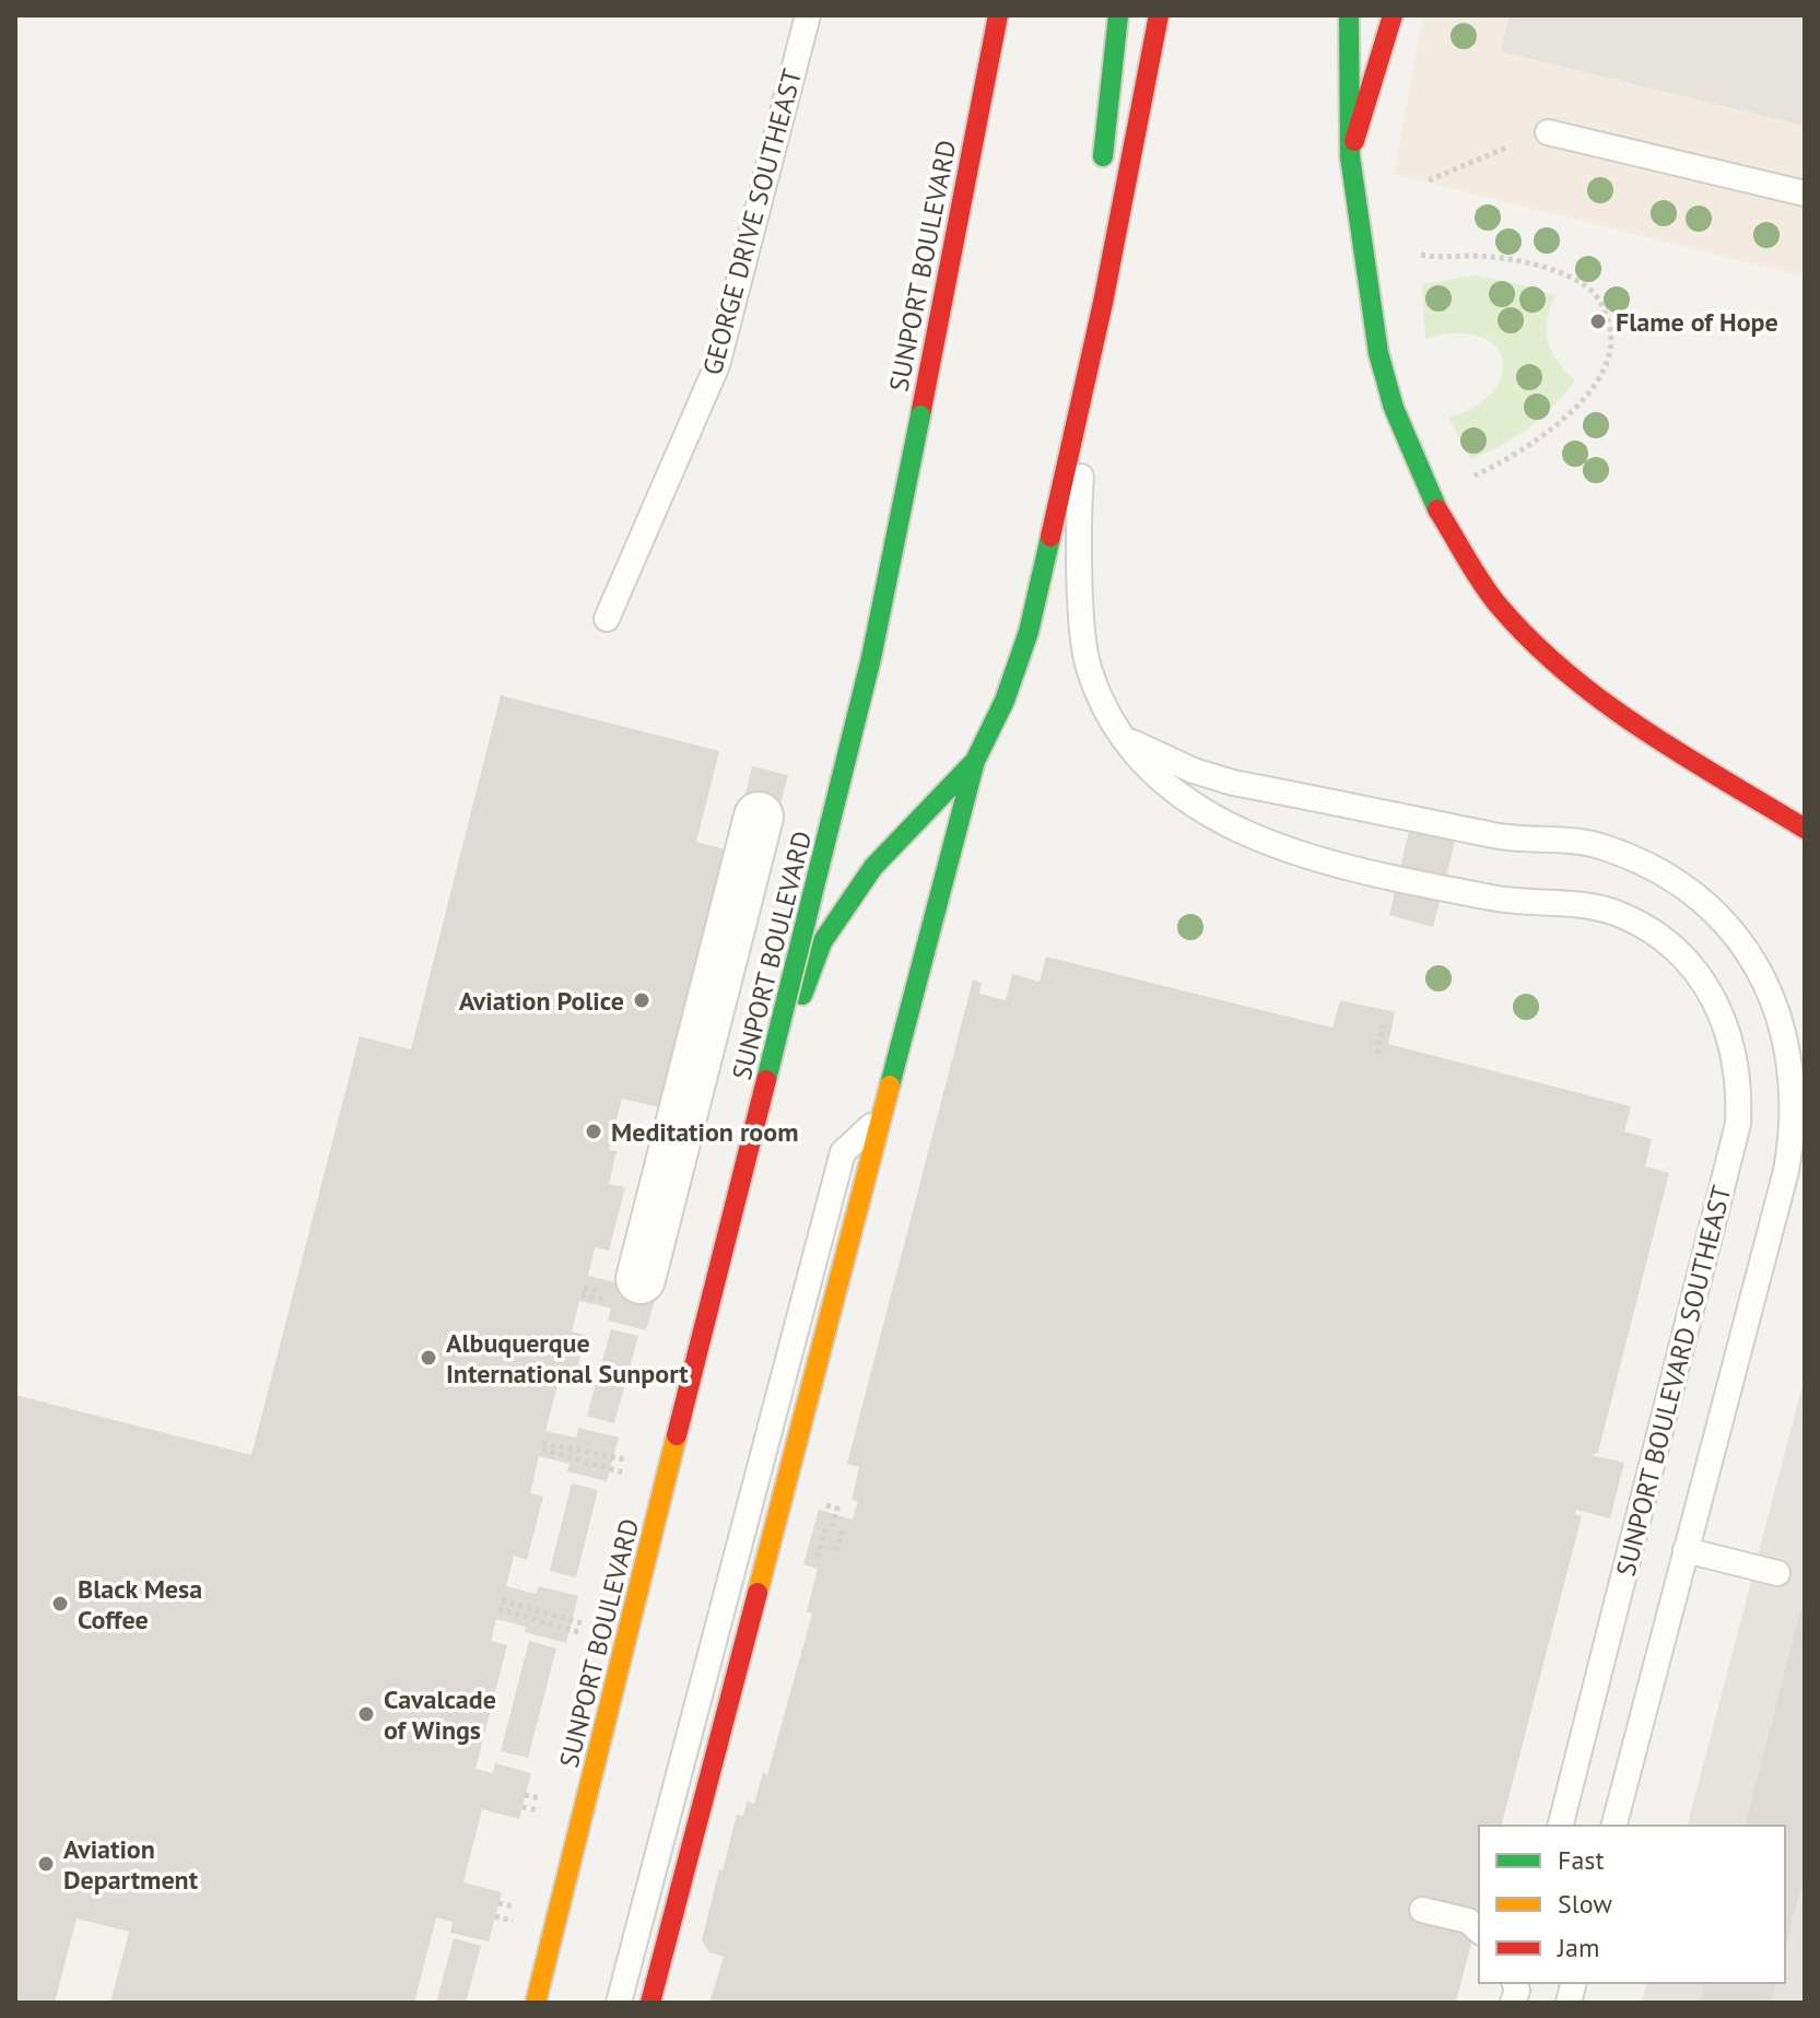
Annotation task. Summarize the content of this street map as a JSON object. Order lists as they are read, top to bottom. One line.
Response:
{"streets":{"main road":["SUNPORT BOULEVARD"],"lane":["GEORGE DRIVE SOUTHEAST","SUNPORT BOULEVARD SOUTHEAST"]},"crossings":[["SUNPORT BOULEVARD","SUNPORT BOULEVARD SOUTHEAST"]],"places":["Flame of Hope","Aviation Police","Meditation room","Albuquerque International Sunport","Black Mesa Coffee","Cavalcade of Wings","Aviation Department"],"legend":["Fast","Slow","Jam"]}
